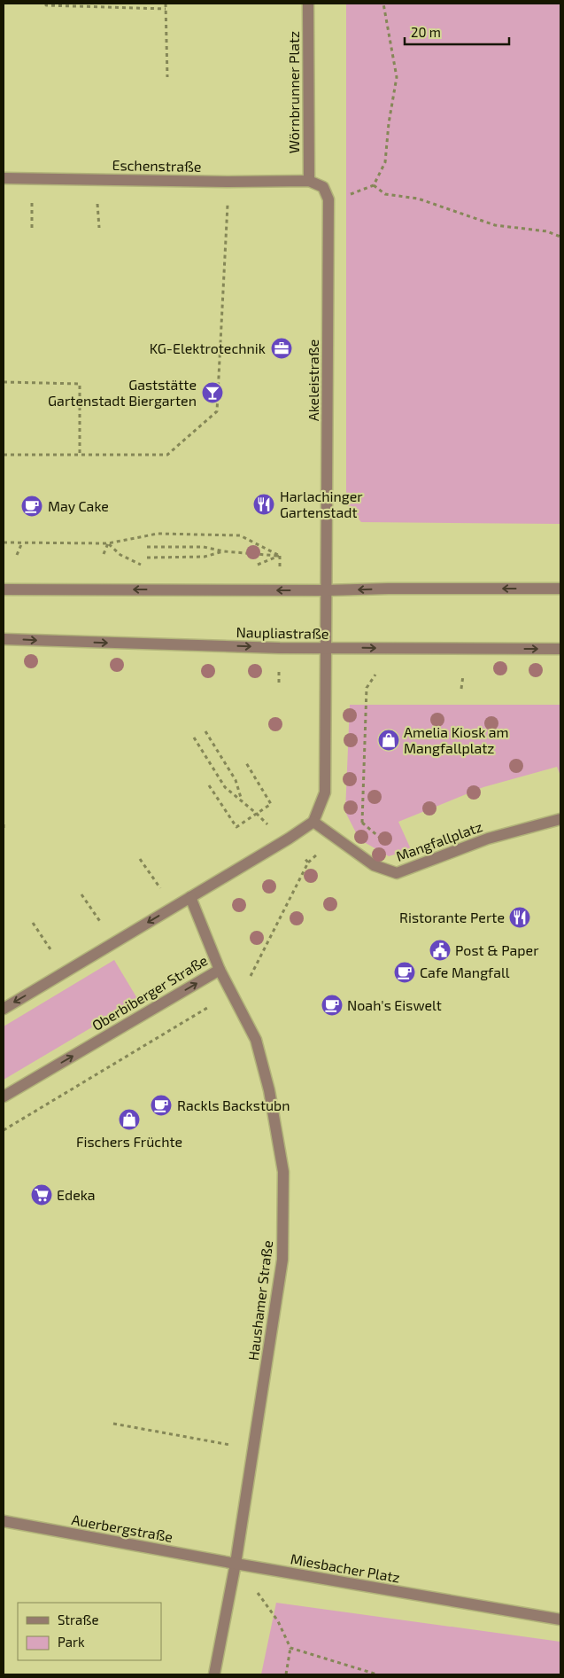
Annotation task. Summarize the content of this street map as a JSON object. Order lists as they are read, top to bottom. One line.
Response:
{"streets":{"street":["Wörnbrunner Platz","Eschenstraße","Akeleistraße","Naupliastraße","Mangfallplatz","Oberbiberger Straße","Haushamer Straße","Auerbergstraße","Miesbacher Platz"]},"crossings":[["Wörnbrunner Platz","Eschenstraße"],["Oberbiberger Straße","Haushamer Straße"],["Haushamer Straße","Auerbergstraße"],["Haushamer Straße","Miesbacher Platz"],["Auerbergstraße","Miesbacher Platz"]],"places":{"office":["KG-Elektrotechnik"],"bar":["Gaststätte Gartenstadt Biergarten"],"restaurant":["Harlachinger Gartenstadt","Ristorante Perte"],"cafe":["May Cake","Cafe Mangfall","Noah's Eiswelt","Rackls Backstubn"],"shop":["Amelia Kiosk am Mangfallplatz","Fischers Früchte"],"public building":["Post & Paper"],"supermarket":["Edeka"]},"legend":["Straße","Park"],"scale_bar":"20 m"}
